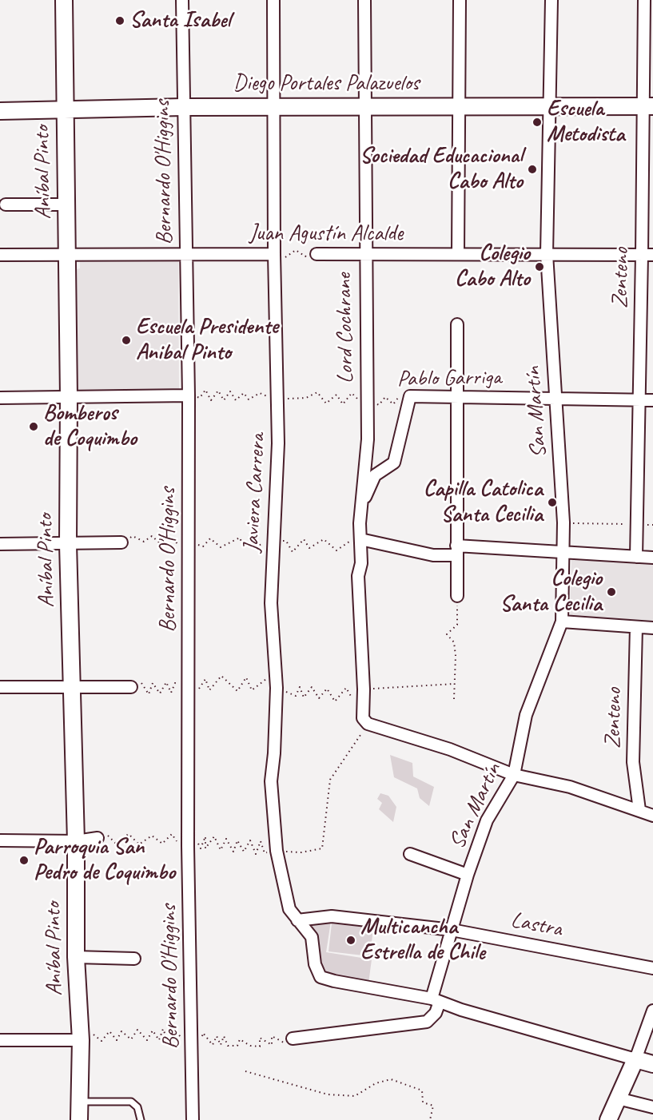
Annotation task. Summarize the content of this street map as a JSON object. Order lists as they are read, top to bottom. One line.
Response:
{"streets":{"main road":["Diego Portales Palazuelos","Aníbal Pinto"],"street":["Bernardo O'Higgins","Juan Agustín Alcalde","Zenteno","Lord Cochrane","Pablo Garriga","San Martín","Javiera Carrera","Lastra"]},"crossings":[["Diego Portales Palazuelos","Aníbal Pinto"],["Diego Portales Palazuelos","Bernardo O'Higgins"],["Diego Portales Palazuelos","Zenteno"],["Diego Portales Palazuelos","Lord Cochrane"],["Diego Portales Palazuelos","San Martín"],["Diego Portales Palazuelos","Javiera Carrera"],["Aníbal Pinto","Juan Agustín Alcalde"],["Bernardo O'Higgins","Juan Agustín Alcalde"],["Bernardo O'Higgins","Pablo Garriga"],["Juan Agustín Alcalde","Zenteno"],["Juan Agustín Alcalde","Lord Cochrane"],["Juan Agustín Alcalde","San Martín"],["Juan Agustín Alcalde","Javiera Carrera"],["Zenteno","Pablo Garriga"],["Lord Cochrane","Pablo Garriga"],["Pablo Garriga","San Martín"],["Pablo Garriga","Javiera Carrera"],["San Martín","Javiera Carrera"],["San Martín","Lastra"],["Javiera Carrera","Lastra"]],"places":["Santa Isabel","Escuela Metodista","Sociedad Educacional Cabo Alto","Colegio Cabo Alto","Escuela Presidente Anibal Pinto","Bomberos de Coquimbo","Capilla Catolica Santa Cecilia","Colegio Santa Cecilia","Parroquia San Pedro de Coquimbo","Multicancha Estrella de Chile"]}
